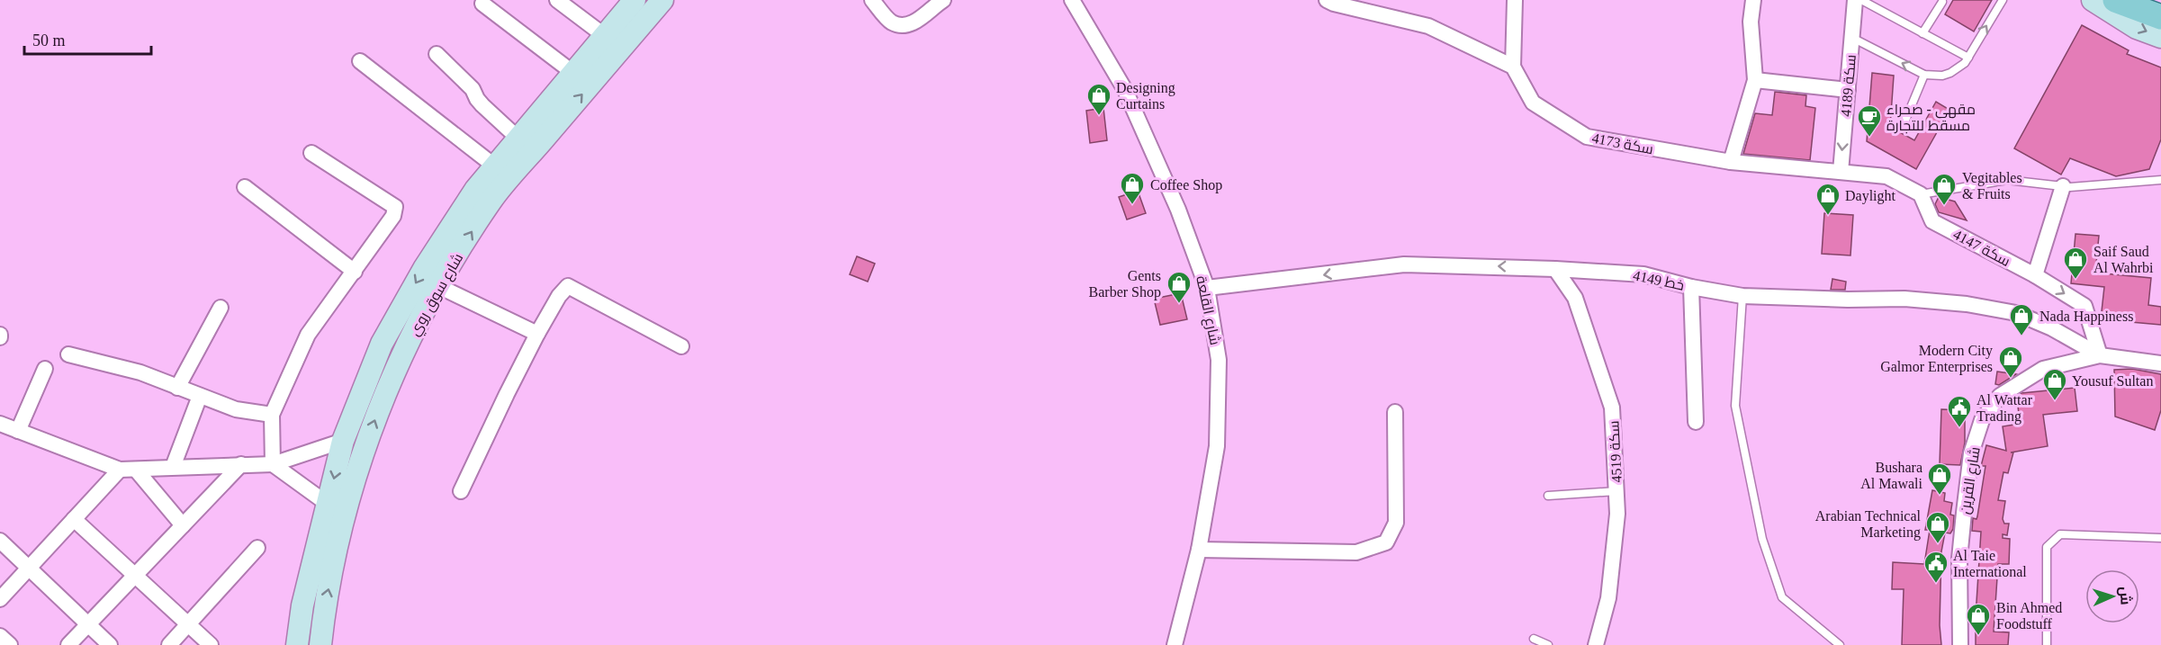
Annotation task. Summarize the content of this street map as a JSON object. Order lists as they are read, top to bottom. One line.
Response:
{"streets":{"main road":["شارع سوق روي"],"street":["سكة 4189","سكة 4173","سكة 4147","4149 خط","شارع القلعة","سكة 4519","شارع القرين"]},"crossings":[["سكة 4189","سكة 4173"],["سكة 4147","4149 خط"],["سكة 4147","شارع القرين"],["4149 خط","شارع القلعة"],["4149 خط","سكة 4519"],["4149 خط","شارع القرين"]],"one_way":["سكة 4147","4149 خط"],"places":{"shop":["Designing Curtains","Coffee Shop","Vegitables & Fruits","Daylight","Saif Saud Al Wahrbi","Gents Barber Shop","Nada Happiness","Modern City Galmor Enterprises","Yousuf Sultan","Bushara Al Mawali","Arabian Technical Marketing","Bin Ahmed Foodstuff"],"cafe":["مقهى - صحراء مسقط للتجارة"],"public building":["Al Wattar Trading","Al Taie International"]},"scale_bar":"50 m","north":"right"}
